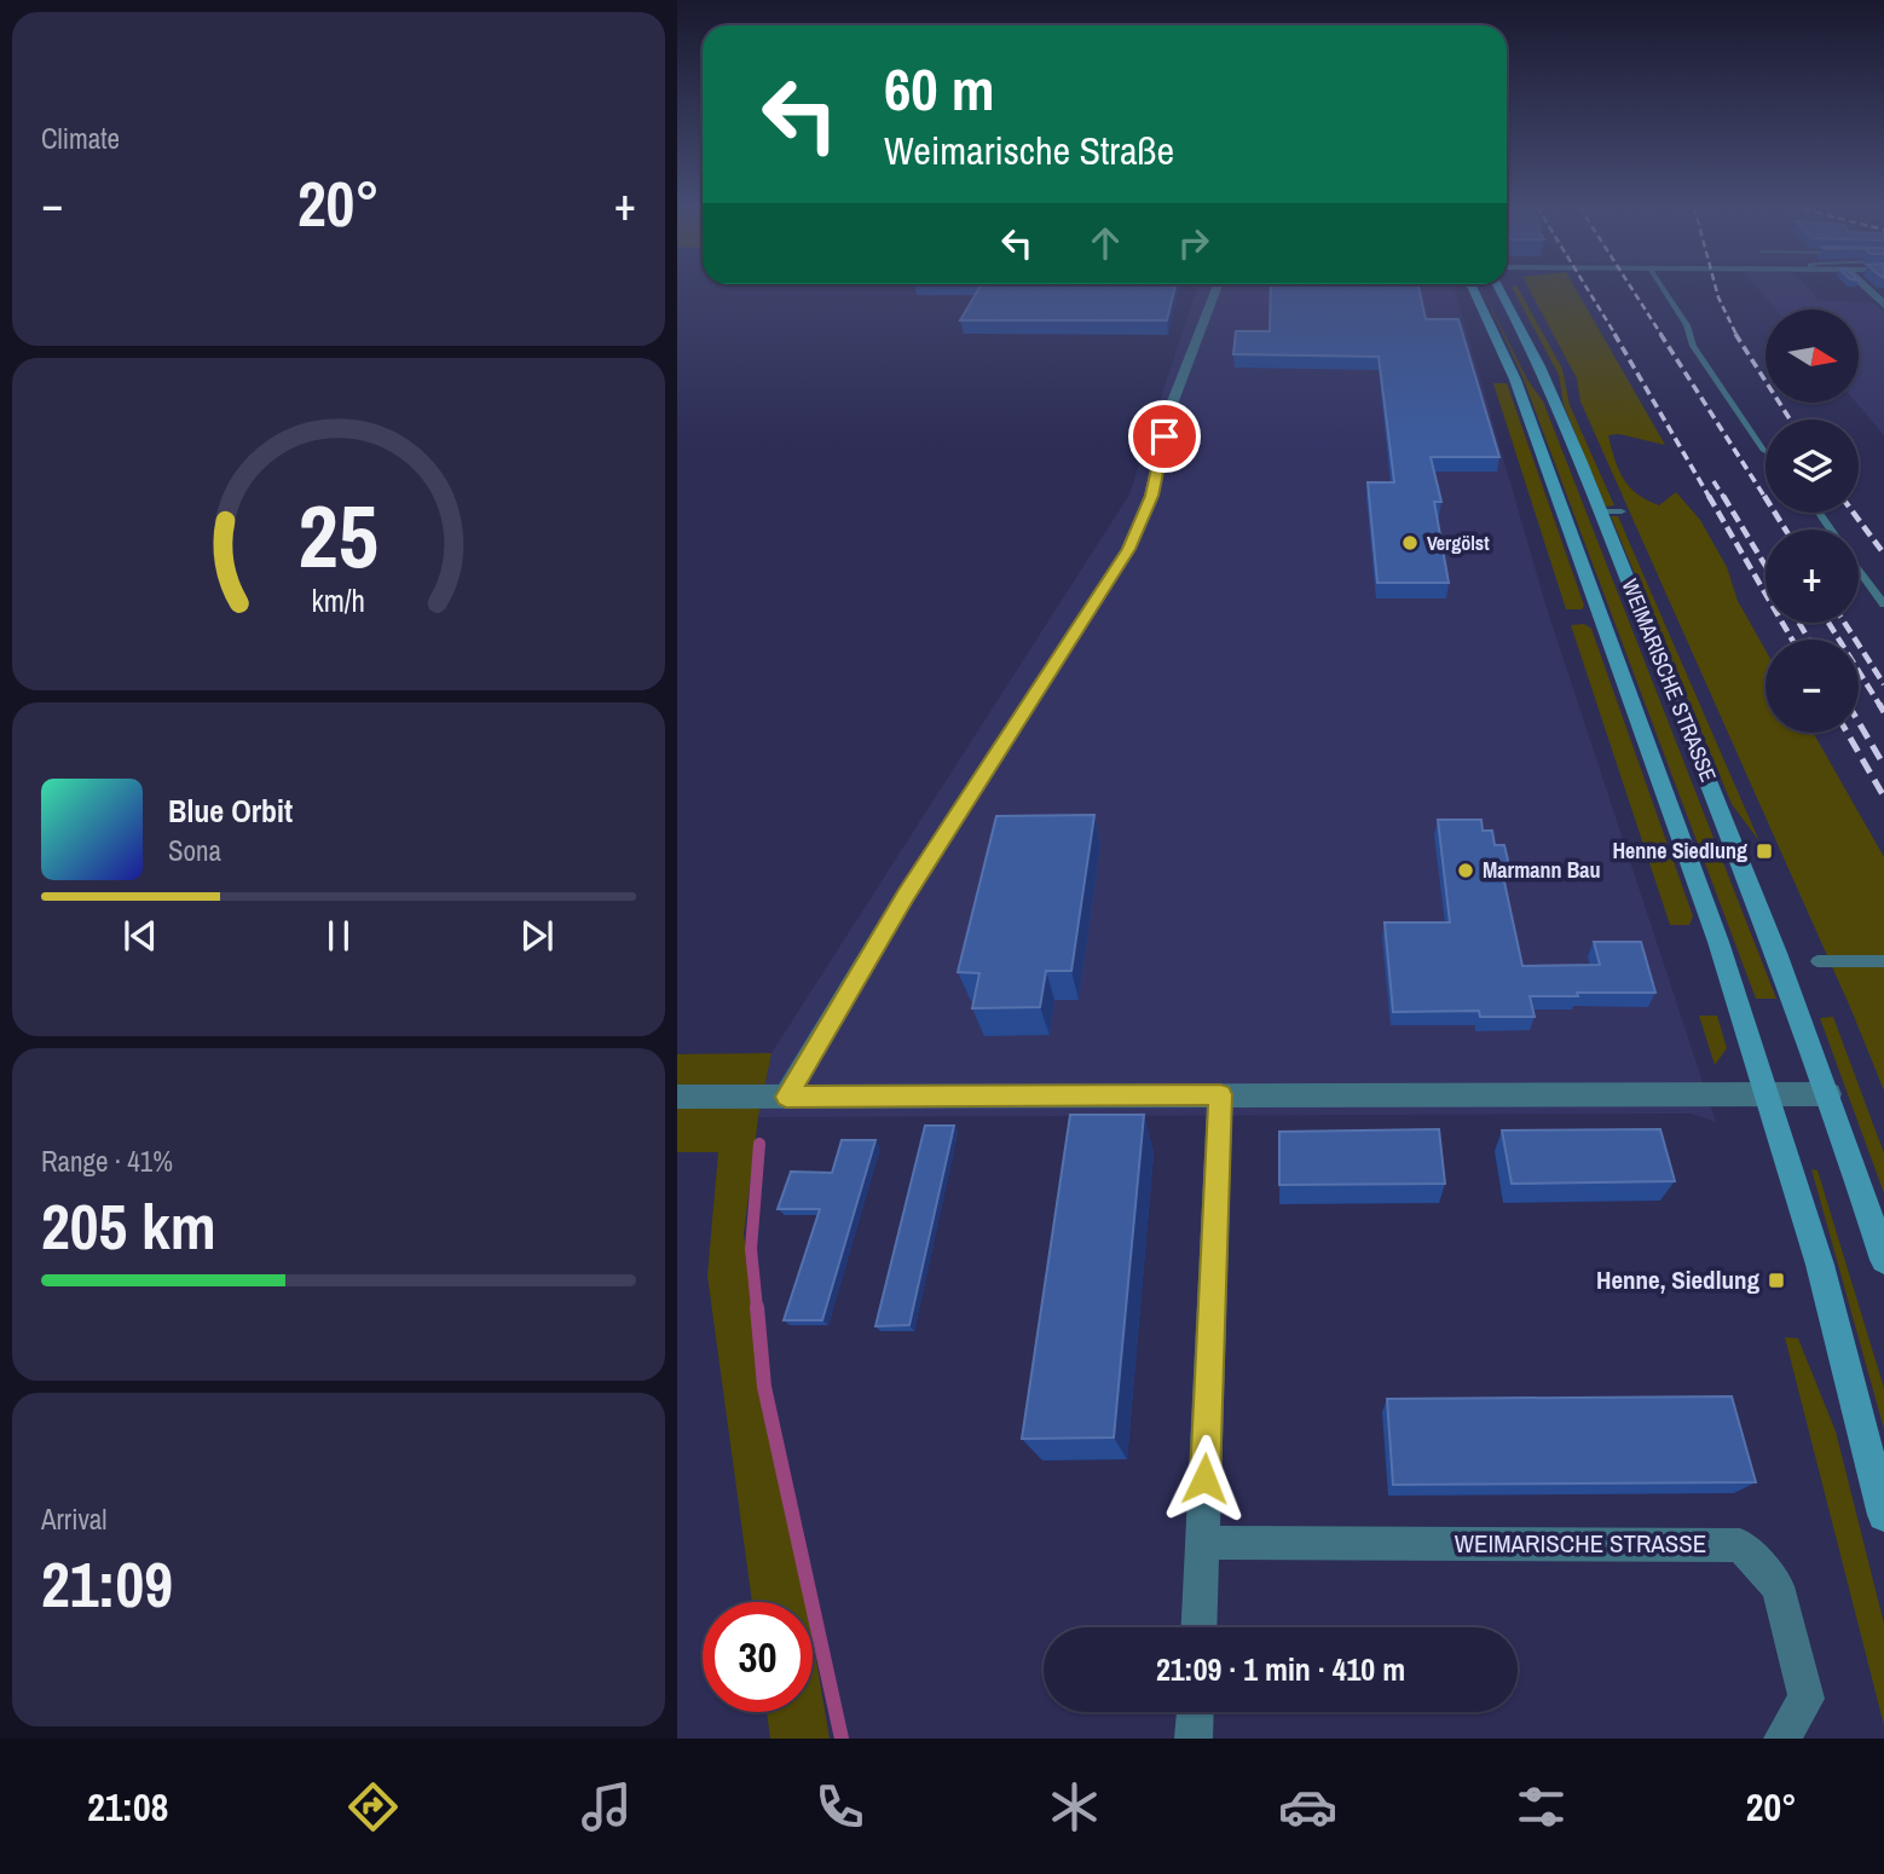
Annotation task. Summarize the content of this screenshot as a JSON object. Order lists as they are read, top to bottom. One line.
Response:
{"streets":{"main road":["WEIMARISCHE STRASSE"]},"places":{"other":["Vergölst","Marmann Bau"],"transit":["Henne Siedlung","Henne, Siedlung"]},"north":"right","page":{"tile":["Climate",["Range · 41%","205 km"],["Arrival","21:09"]],"turn":["60 m","Weimarische Straße"],"heat":["−","20°","+"],"map_buttons":["+","−"],"song":["Blue Orbit","Sona"],"limit":"30","trip":"21:09 · 1 min · 410 m","tabs":["21:08","20°"],"gauge":["25","km/h"]}}
